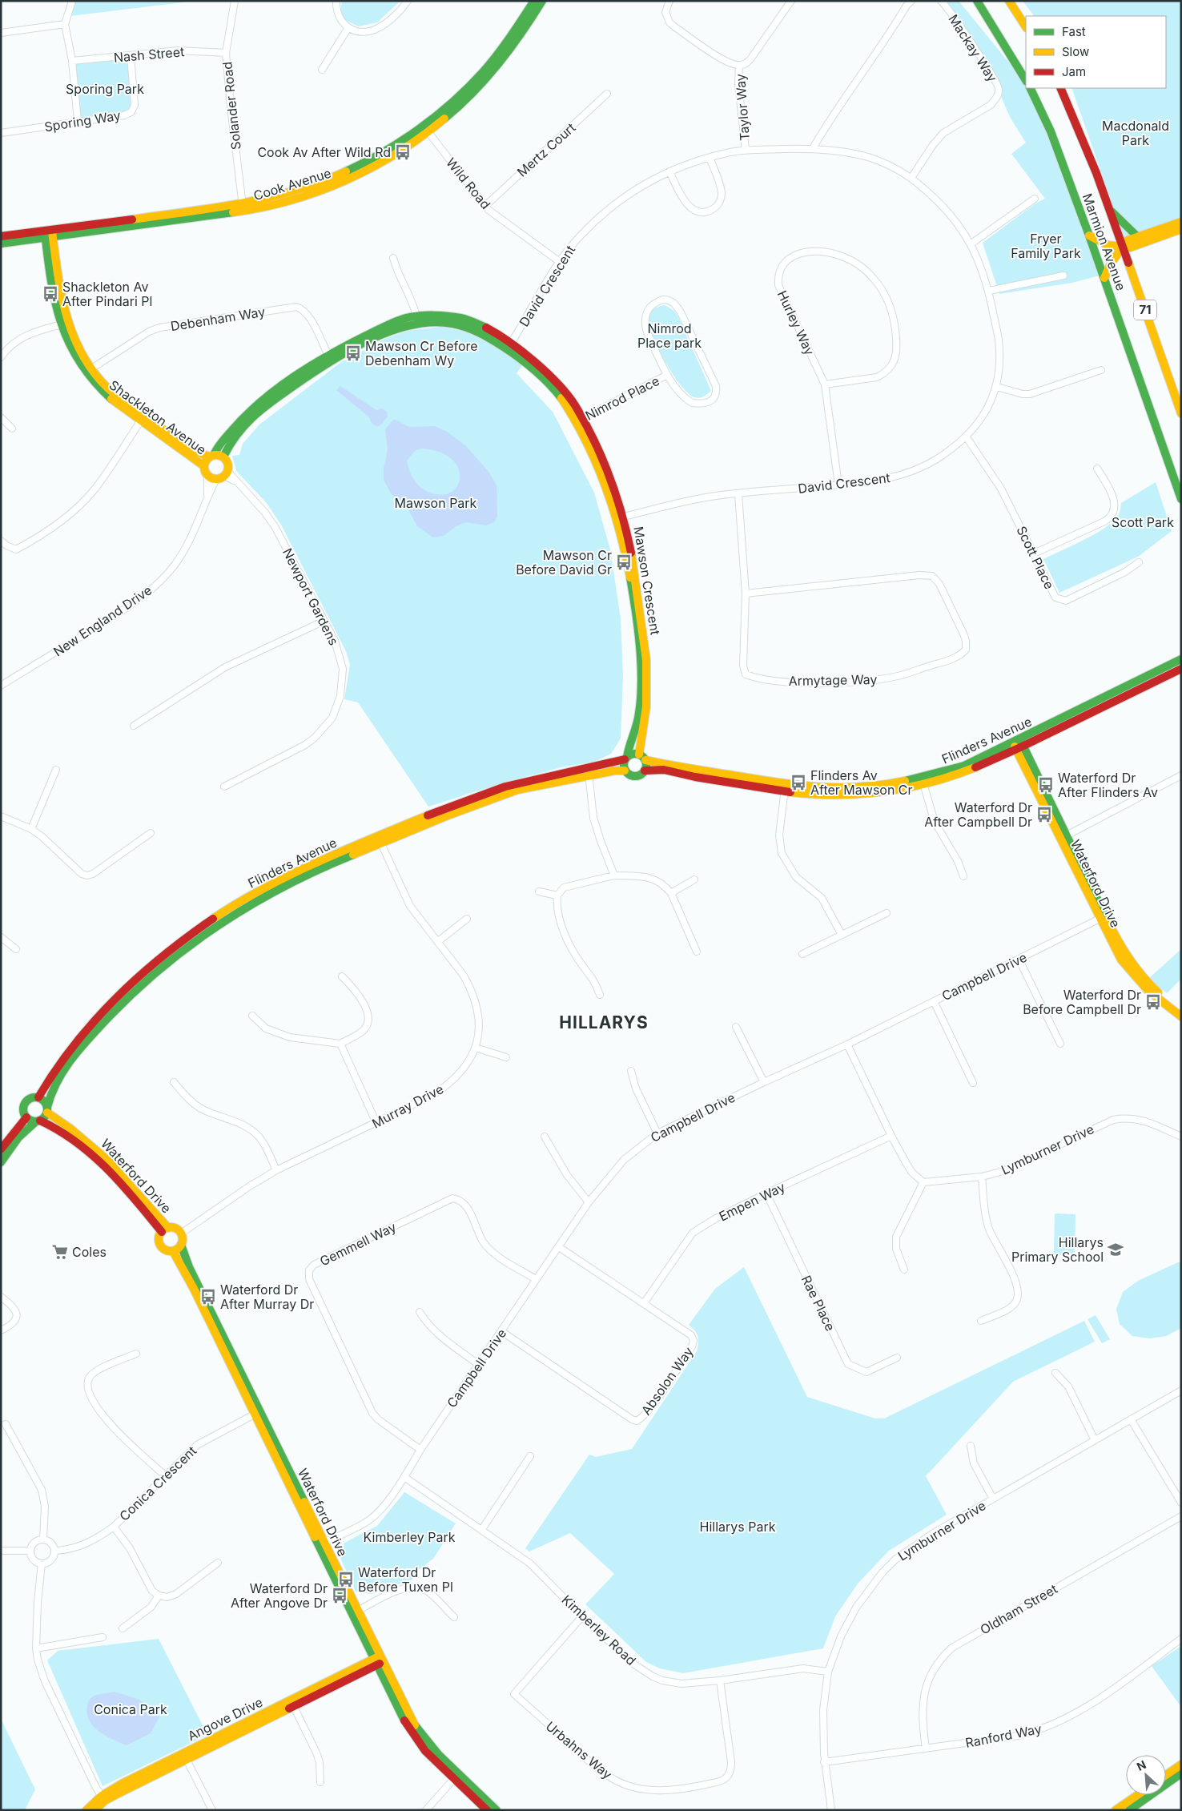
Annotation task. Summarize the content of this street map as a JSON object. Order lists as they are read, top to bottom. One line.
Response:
{"streets":{"main road":["Cook Avenue","Marmion Avenue","71","Shackleton Avenue","Mawson Crescent","Flinders Avenue","Waterford Drive","Angove Drive"],"street":["Mackay Way","Nash Street","Solander Road","Taylor Way","Sporing Way","Mertz Court","Wild Road","David Crescent","Debenham Way","Hurley Way","Nimrod Place","Scott Place","Newport Gardens","New England Drive","Armytage Way","Campbell Drive","Murray Drive","Lymburner Drive","Empen Way","Gemmell Way","Rae Place","Absolon Way","Conica Crescent","Oldham Street","Kimberley Road","Ranford Way","Urbahns Way"]},"crossings":[["Mackay Way","David Crescent"],["Nash Street","Solander Road"],["Nash Street","Sporing Way"],["Solander Road","Cook Avenue"],["Taylor Way","David Crescent"],["Mertz Court","Wild Road"],["Wild Road","Cook Avenue"],["Wild Road","David Crescent"],["Cook Avenue","Shackleton Avenue"],["David Crescent","Hurley Way"],["David Crescent","Scott Place"],["David Crescent","Mawson Crescent"],["David Crescent","Armytage Way"],["Debenham Way","Shackleton Avenue"],["Debenham Way","Mawson Crescent"],["Nimrod Place","Mawson Crescent"],["Shackleton Avenue","Mawson Crescent"],["Shackleton Avenue","Newport Gardens"],["Shackleton Avenue","New England Drive"],["Mawson Crescent","Newport Gardens"],["Mawson Crescent","New England Drive"],["Mawson Crescent","Flinders Avenue"],["Newport Gardens","New England Drive"],["Flinders Avenue","Waterford Drive"],["Flinders Avenue","Murray Drive"],["Waterford Drive","Campbell Drive"],["Waterford Drive","Murray Drive"],["Waterford Drive","Conica Crescent"],["Waterford Drive","Angove Drive"],["Campbell Drive","Gemmell Way"],["Campbell Drive","Absolon Way"],["Campbell Drive","Kimberley Road"],["Lymburner Drive","Kimberley Road"],["Lymburner Drive","Ranford Way"],["Empen Way","Rae Place"],["Empen Way","Absolon Way"],["Oldham Street","Ranford Way"],["Kimberley Road","Urbahns Way"]],"districts":["HILLARYS"],"parks":["Sporing Park","Macdonald Park","Fryer Family Park","Nimrod Place park","Mawson Park","Scott Park","Hillarys Park","Kimberley Park","Conica Park"],"places":{"bus stop":["Cook Av After Wild Rd","Shackleton Av After Pindari Pl","Mawson Cr Before Debenham Wy","Mawson Cr Before David Gr","Flinders Av After Mawson Cr","Waterford Dr After Flinders Av","Waterford Dr After Campbell Dr","Waterford Dr Before Campbell Dr","Waterford Dr After Murray Dr","Waterford Dr Before Tuxen Pl","Waterford Dr After Angove Dr"],"school or university":["Hillarys Primary School"],"supermarket":["Coles"]},"legend":["Fast","Slow","Jam"],"north":"top left"}
